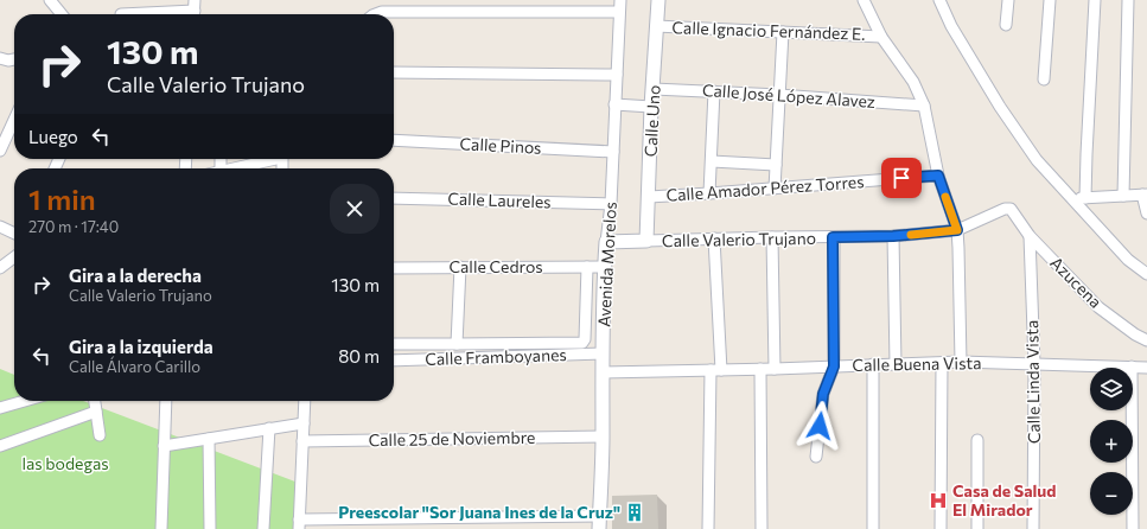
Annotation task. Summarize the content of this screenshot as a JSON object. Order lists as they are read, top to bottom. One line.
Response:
{"streets":{"street":["Calle Ignacio Fernández E.","Calle José López Alavez","Calle Uno","Calle Pinos","Calle Amador Pérez Torres","Calle Laureles","Calle Valerio Trujano","Avenida Morelos","Calle Cedros","Azucena","Calle Framboyanes","Calle Buena Vista","Calle Linda Vista","Calle 25 de Noviembre"]},"crossings":[["Calle Ignacio Fernández E.","Calle Uno"],["Calle José López Alavez","Calle Uno"],["Calle Uno","Calle Amador Pérez Torres"],["Calle Uno","Calle Valerio Trujano"],["Calle Pinos","Avenida Morelos"],["Calle Laureles","Avenida Morelos"],["Calle Valerio Trujano","Avenida Morelos"],["Calle Valerio Trujano","Azucena"],["Avenida Morelos","Calle Cedros"],["Avenida Morelos","Calle Framboyanes"],["Avenida Morelos","Calle Buena Vista"],["Avenida Morelos","Calle 25 de Noviembre"],["Azucena","Calle Linda Vista"],["Calle Buena Vista","Calle Linda Vista"]],"parks":["las bodegas"],"places":{"hospital":["Casa de Salud El Mirador"],"building":["Preescolar \"Sor Juana Ines de la Cruz\""]},"page":{"turn":["130 m","Calle Valerio Trujano"],"then":"Luego","heading":["1 min","270 m · 17:40"],"list":[{"name":"Gira a la derecha","note":"Calle Valerio Trujano","value":"130 m"},{"name":"Gira a la izquierda","note":"Calle Álvaro Carillo","value":"80 m"}],"map_buttons":["+","−"]}}
